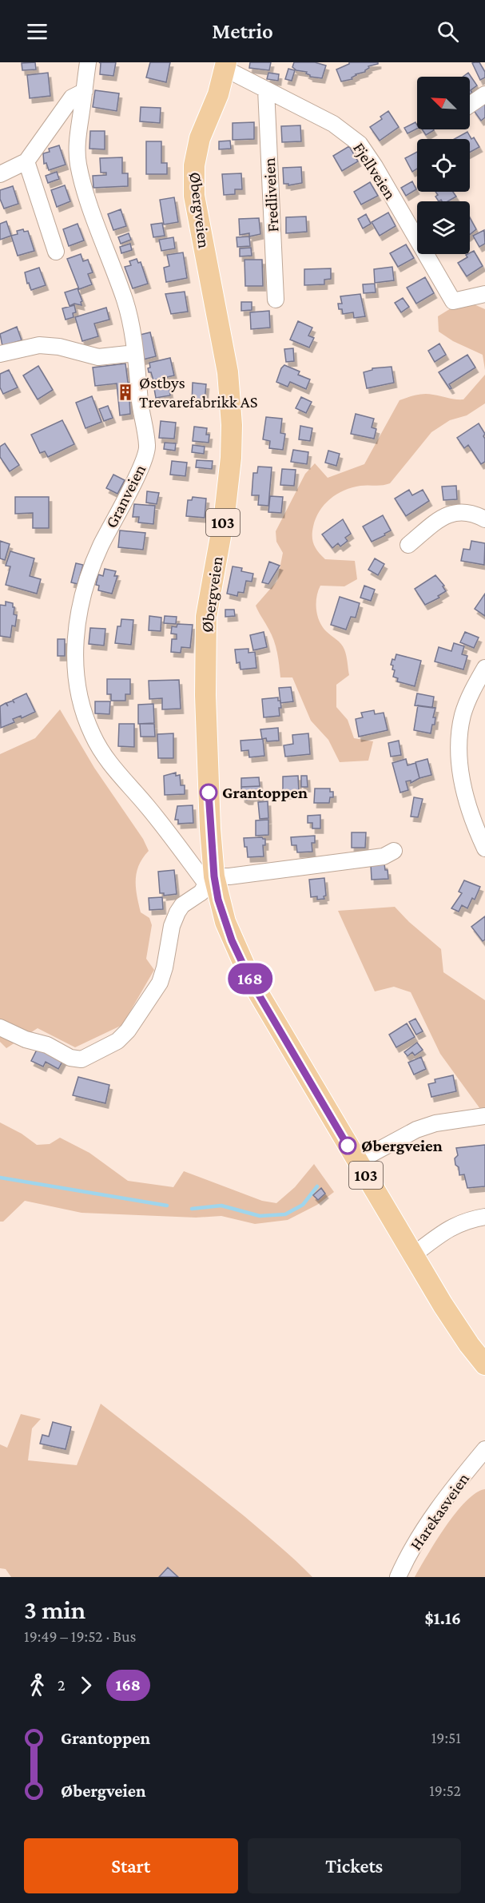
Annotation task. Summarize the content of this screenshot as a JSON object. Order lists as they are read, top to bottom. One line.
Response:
{"streets":{"main road":["Øbergveien","103"],"street":["Fjellveien","Fredliveien","Granveien","Harekasveien"]},"crossings":[["Fjellveien","Fredliveien"],["Fjellveien","Øbergveien"],["Øbergveien","Granveien"]],"places":{"building":["Østbys Trevarefabrikk AS"],"other":["Grantoppen","Øbergveien"]},"lines":["bus line 168"],"north":"top left","page":{"header":"Metrio","on_map":"168","heading":["3 min","19:49 – 19:52 · Bus","$1.16"],"legs":["2","168"],"list":[{"name":"Grantoppen","value":"19:51"},{"name":"Øbergveien","value":"19:52"}],"buttons":["Start","Tickets"]}}
